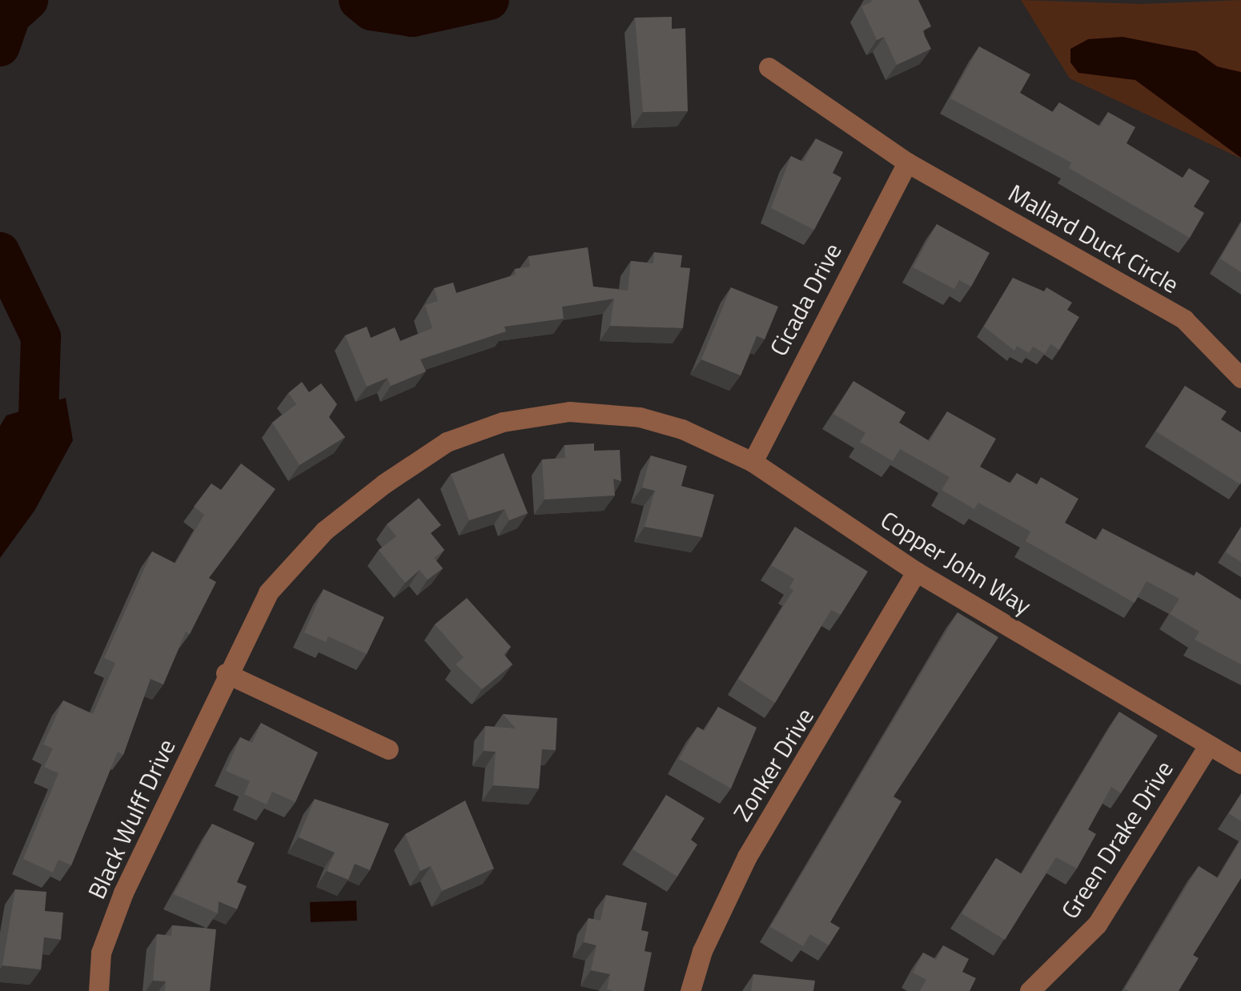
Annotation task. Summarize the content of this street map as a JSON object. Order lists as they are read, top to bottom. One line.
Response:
{"streets":{"street":["Mallard Duck Circle","Cicada Drive","Copper John Way","Zonker Drive","Black Wulff Drive","Green Drake Drive"]},"crossings":[["Mallard Duck Circle","Cicada Drive"],["Cicada Drive","Copper John Way"],["Copper John Way","Zonker Drive"],["Copper John Way","Black Wulff Drive"],["Copper John Way","Green Drake Drive"]]}
